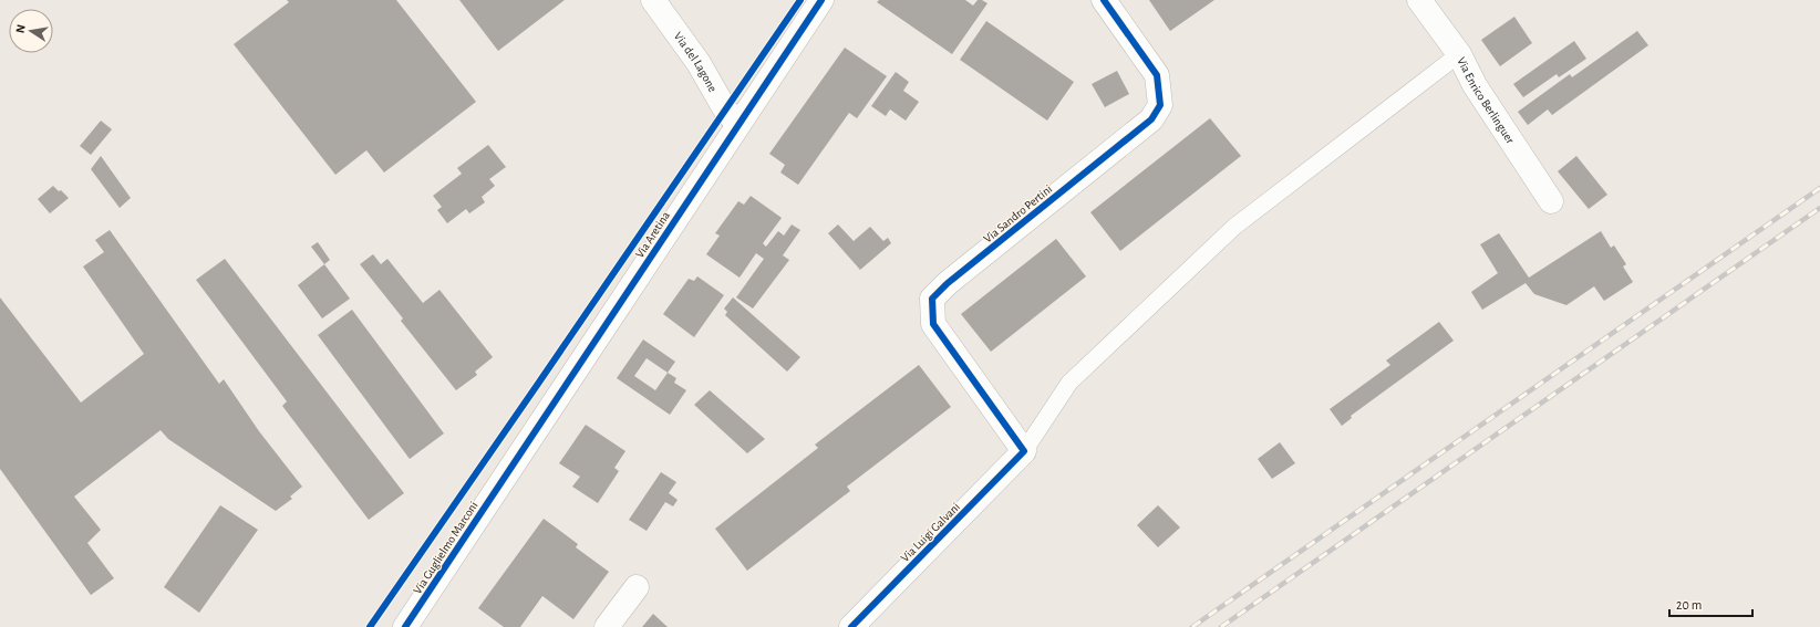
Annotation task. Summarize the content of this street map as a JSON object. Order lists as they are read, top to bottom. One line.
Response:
{"streets":{"street":["Via del Lagone","Via Enrico Berlinguer","Via Sandro Pertini","Via Aretina","Via Luigi Galvani","Via Guglielmo Marconi"]},"crossings":[["Via del Lagone","Via Aretina"],["Via Sandro Pertini","Via Luigi Galvani"],["Via Aretina","Via Guglielmo Marconi"]],"scale_bar":"20 m","north":"left"}
